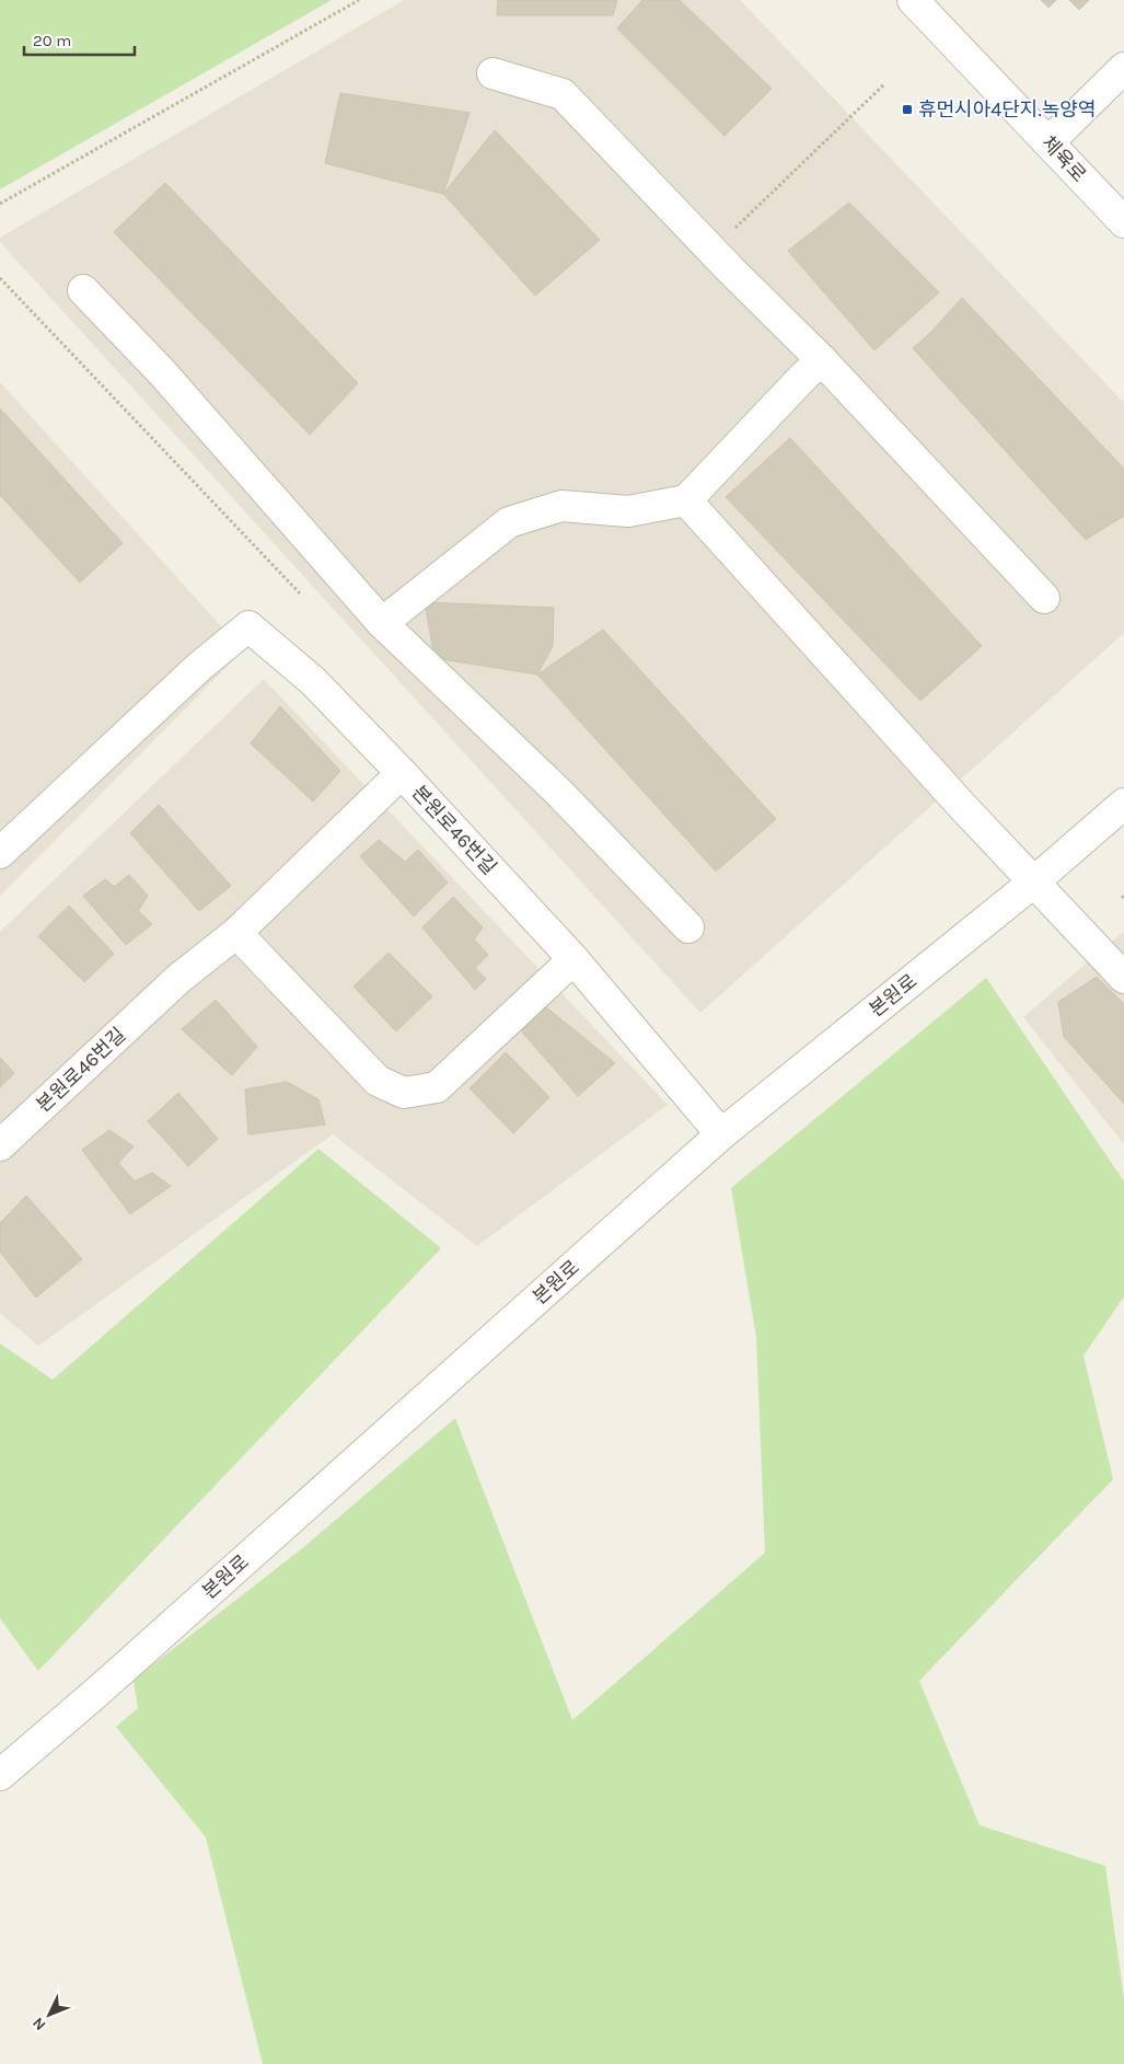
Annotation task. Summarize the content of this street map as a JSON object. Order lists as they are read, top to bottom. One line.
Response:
{"streets":{"street":["체육로","본원로46번길","본원로"]},"crossings":[["본원로46번길","본원로"]],"places":{"transit":["휴먼시아4단지.녹양역"]},"scale_bar":"20 m","north":"bottom left"}
